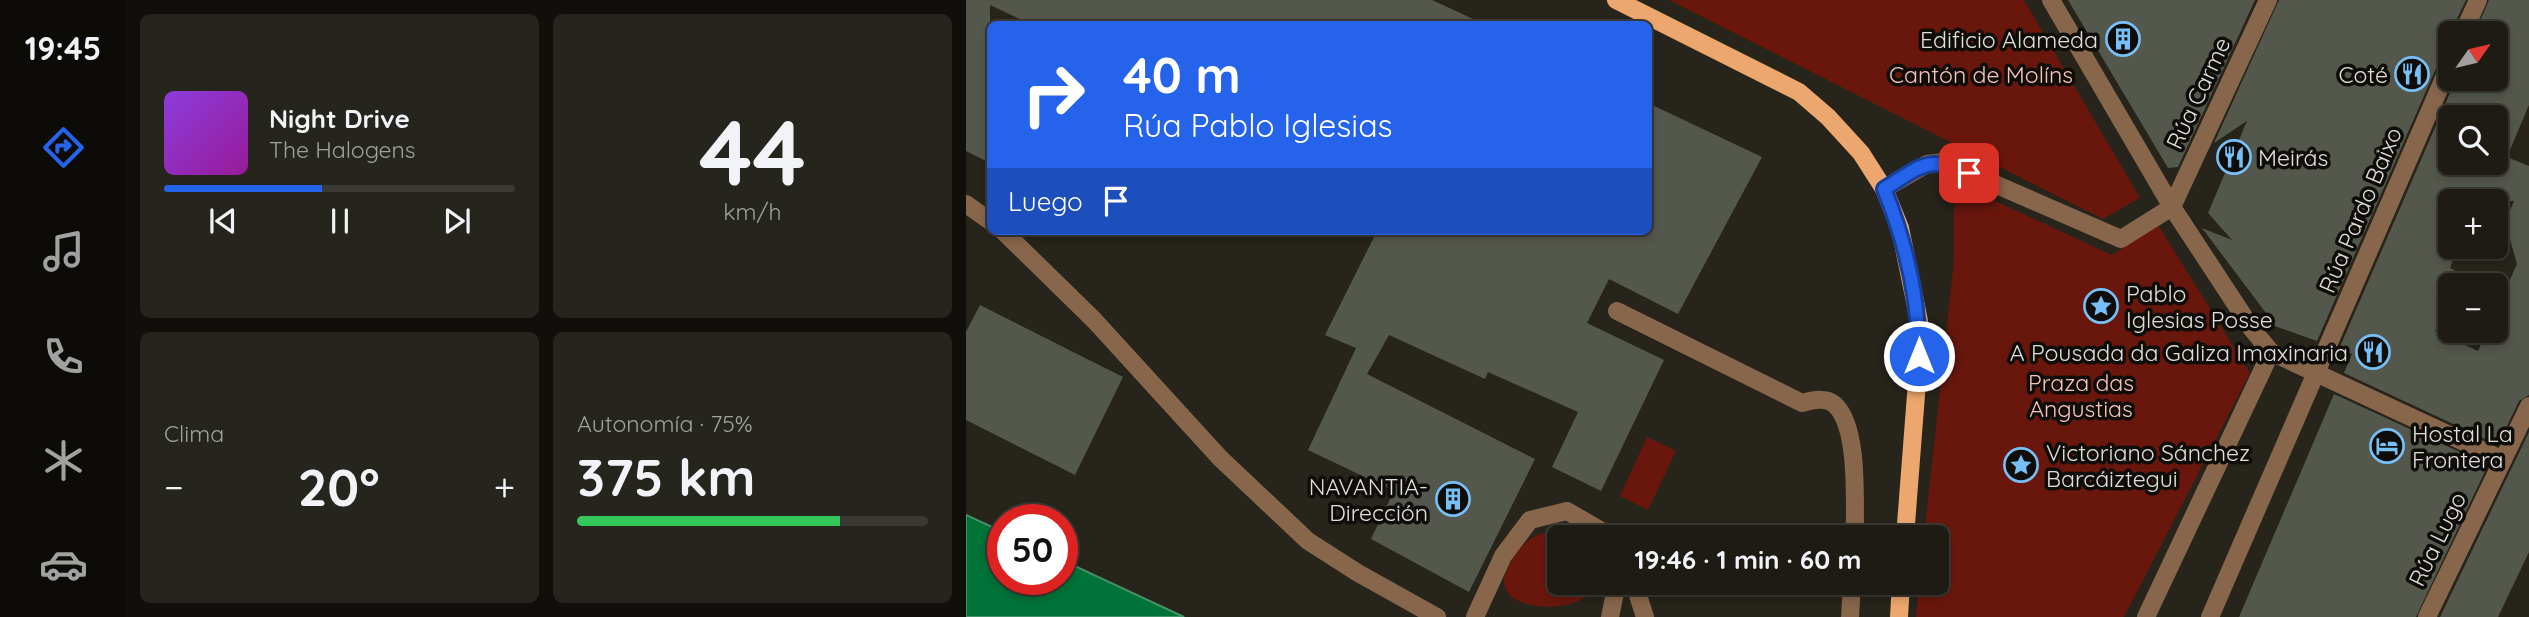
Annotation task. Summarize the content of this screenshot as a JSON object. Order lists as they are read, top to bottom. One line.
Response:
{"streets":{"street":["Rúa Carme","Rúa Pardo Baixo","Rúa Lugo"]},"parks":["Cantón de Molíns","Praza das Angustias"],"places":{"building":["Edificio Alameda","NAVANTIA- Dirección"],"restaurant":["Coté","Meirás","A Pousada da Galiza Imaxinaria"],"place":["Pablo Iglesias Posse","Victoriano Sánchez Barcáiztegui"],"hotel":["Hostal La Frontera"]},"north":"top right","page":{"tabs":"19:45","tile":[["44","km/h"],"Clima",["Autonomía · 75%","375 km"]],"map_buttons":["+","−"],"turn":["40 m","Rúa Pablo Iglesias"],"song":["Night Drive","The Halogens"],"then":"Luego","heat":["−","20°","+"],"limit":"50","trip":"19:46 · 1 min · 60 m"}}
